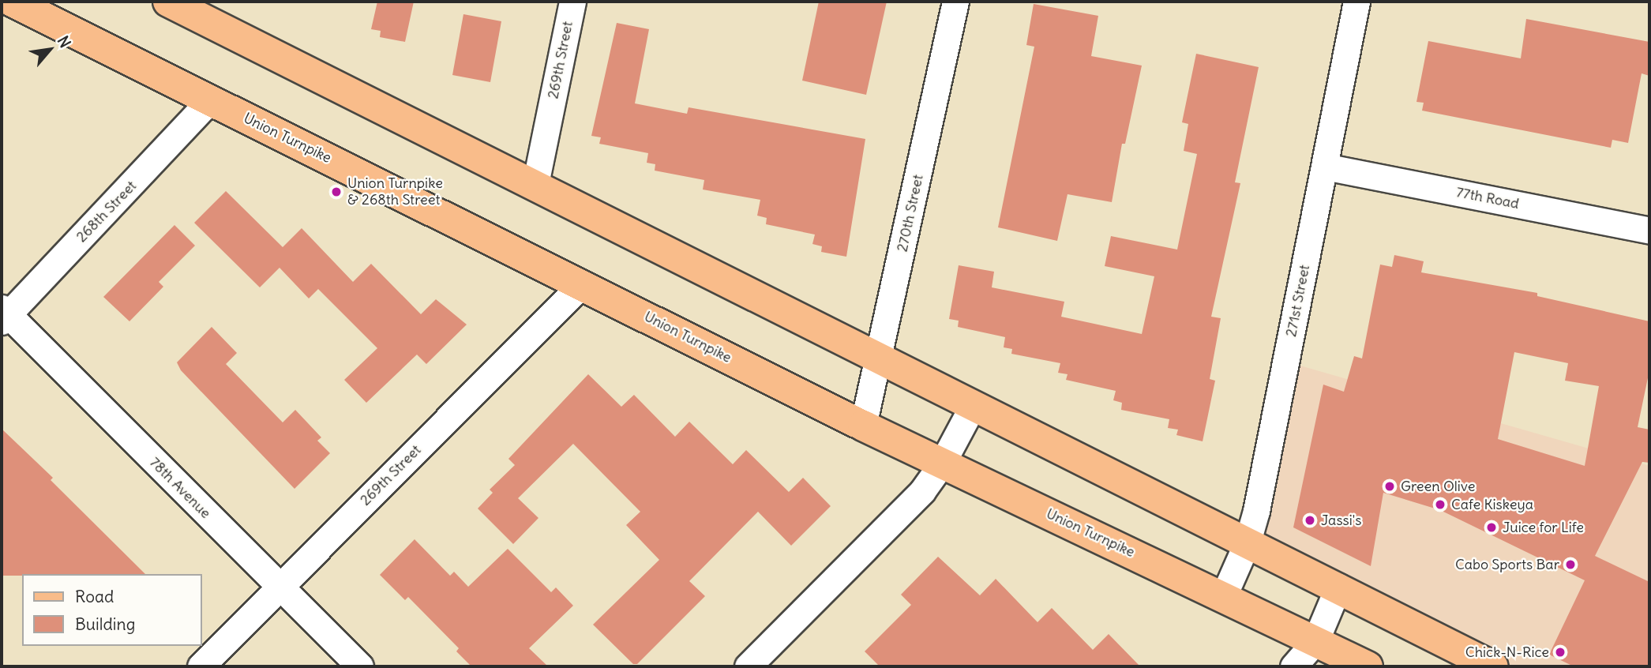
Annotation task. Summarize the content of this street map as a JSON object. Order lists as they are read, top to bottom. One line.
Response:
{"streets":{"main road":["Union Turnpike"],"street":["269th Street","77th Road","268th Street","270th Street","271st Street","78th Avenue"]},"crossings":[["269th Street","Union Turnpike"],["269th Street","78th Avenue"],["Union Turnpike","268th Street"],["Union Turnpike","270th Street"],["Union Turnpike","271st Street"],["77th Road","271st Street"],["268th Street","78th Avenue"]],"places":["Union Turnpike & 268th Street","Green Olive","Cafe Kiskeya","Jassi's","Juice for Life","Cabo Sports Bar","Chick-N-Rice"],"legend":["Road","Building"],"north":"top right"}
